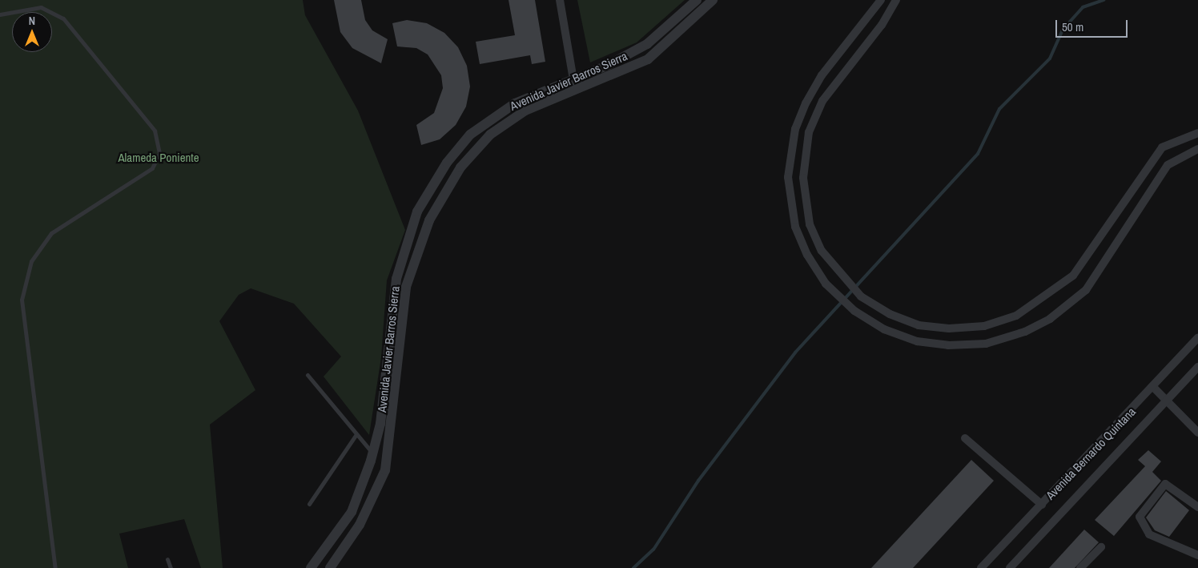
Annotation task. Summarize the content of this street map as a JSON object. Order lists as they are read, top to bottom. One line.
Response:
{"streets":{"street":["Avenida Javier Barros Sierra","Avenida Bernardo Quintana"]},"parks":["Alameda Poniente"],"scale_bar":"50 m","north":"top"}
